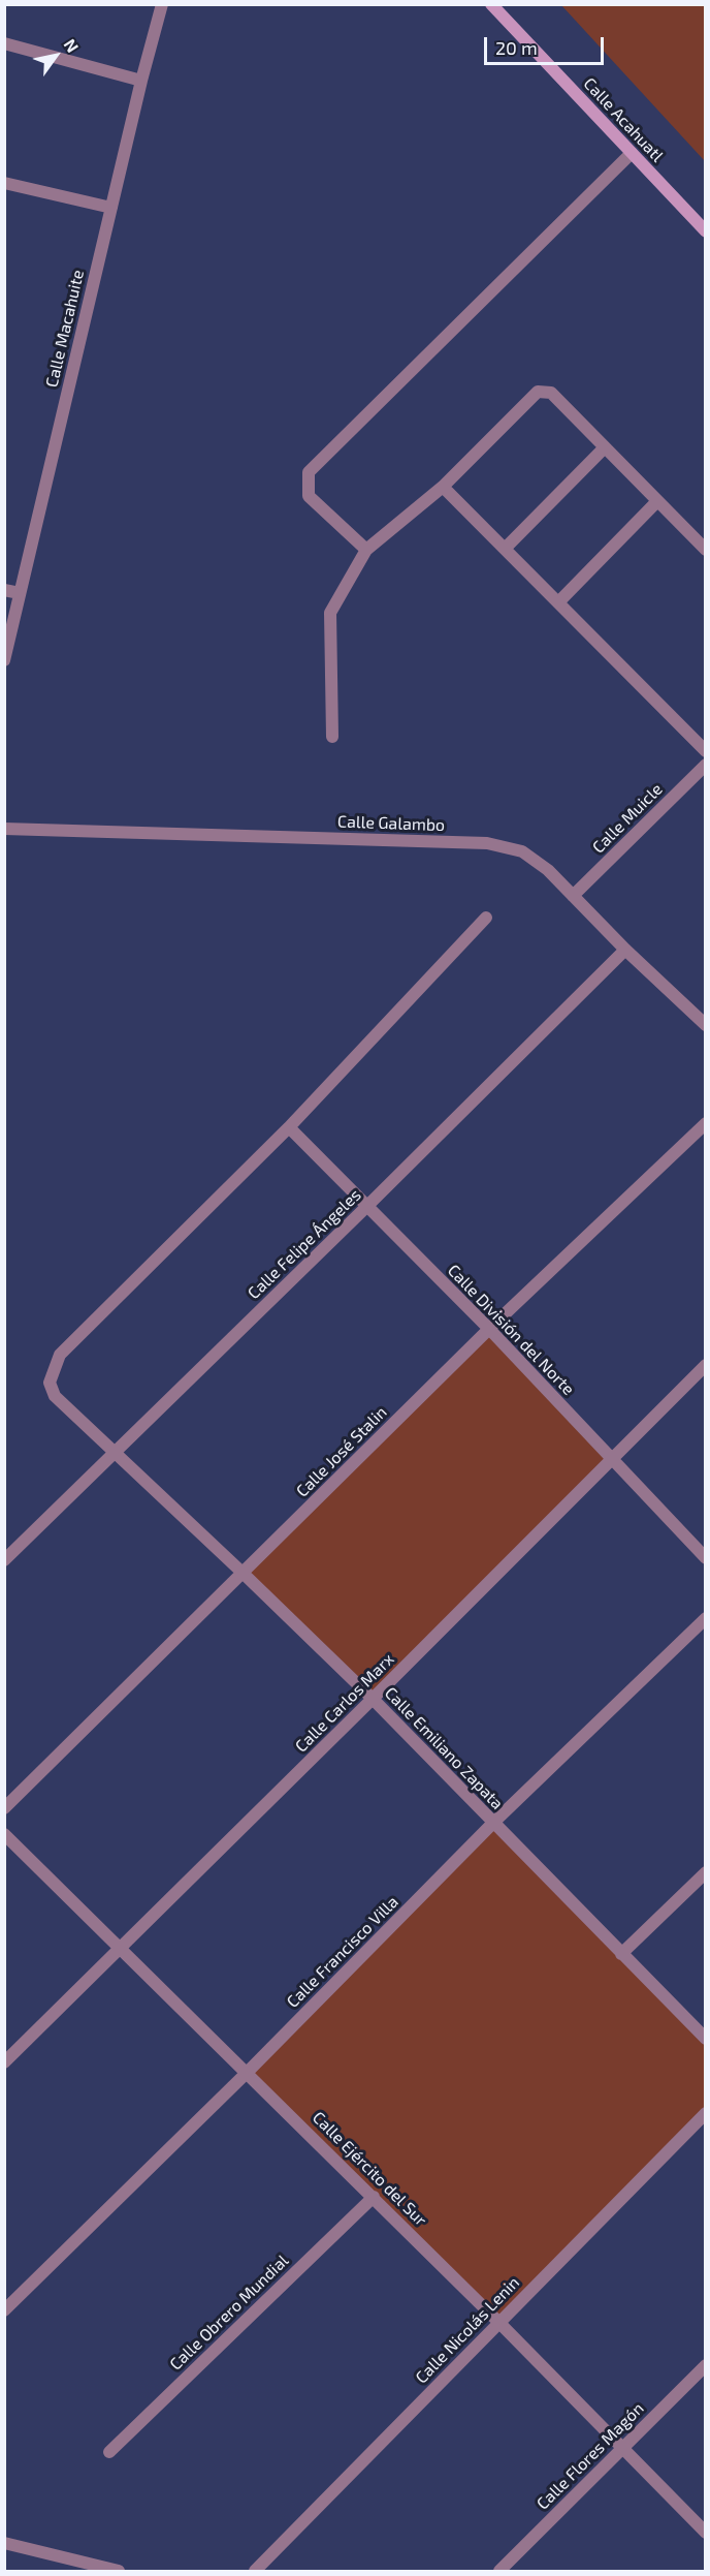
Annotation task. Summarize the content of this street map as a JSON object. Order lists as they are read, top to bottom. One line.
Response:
{"streets":{"street":["Calle Acahuatl","Calle Macahuite","Calle Muicle","Calle Galambo","Calle Felipe Ángeles","Calle División del Norte","Calle José Stalin","Calle Carlos Marx","Calle Emiliano Zapata","Calle Francisco Villa","Calle Ejército del Sur","Calle Obrero Mundial","Calle Nicolás Lenin","Calle Flores Magón"]},"crossings":[["Calle Muicle","Calle Galambo"],["Calle Galambo","Calle Felipe Ángeles"],["Calle Felipe Ángeles","Calle División del Norte"],["Calle Felipe Ángeles","Calle Emiliano Zapata"],["Calle División del Norte","Calle José Stalin"],["Calle División del Norte","Calle Carlos Marx"],["Calle División del Norte","Calle Emiliano Zapata"],["Calle José Stalin","Calle Emiliano Zapata"],["Calle Carlos Marx","Calle Emiliano Zapata"],["Calle Carlos Marx","Calle Ejército del Sur"],["Calle Emiliano Zapata","Calle Francisco Villa"],["Calle Francisco Villa","Calle Ejército del Sur"],["Calle Ejército del Sur","Calle Obrero Mundial"],["Calle Ejército del Sur","Calle Nicolás Lenin"],["Calle Ejército del Sur","Calle Flores Magón"]],"scale_bar":"20 m","north":"top right"}
